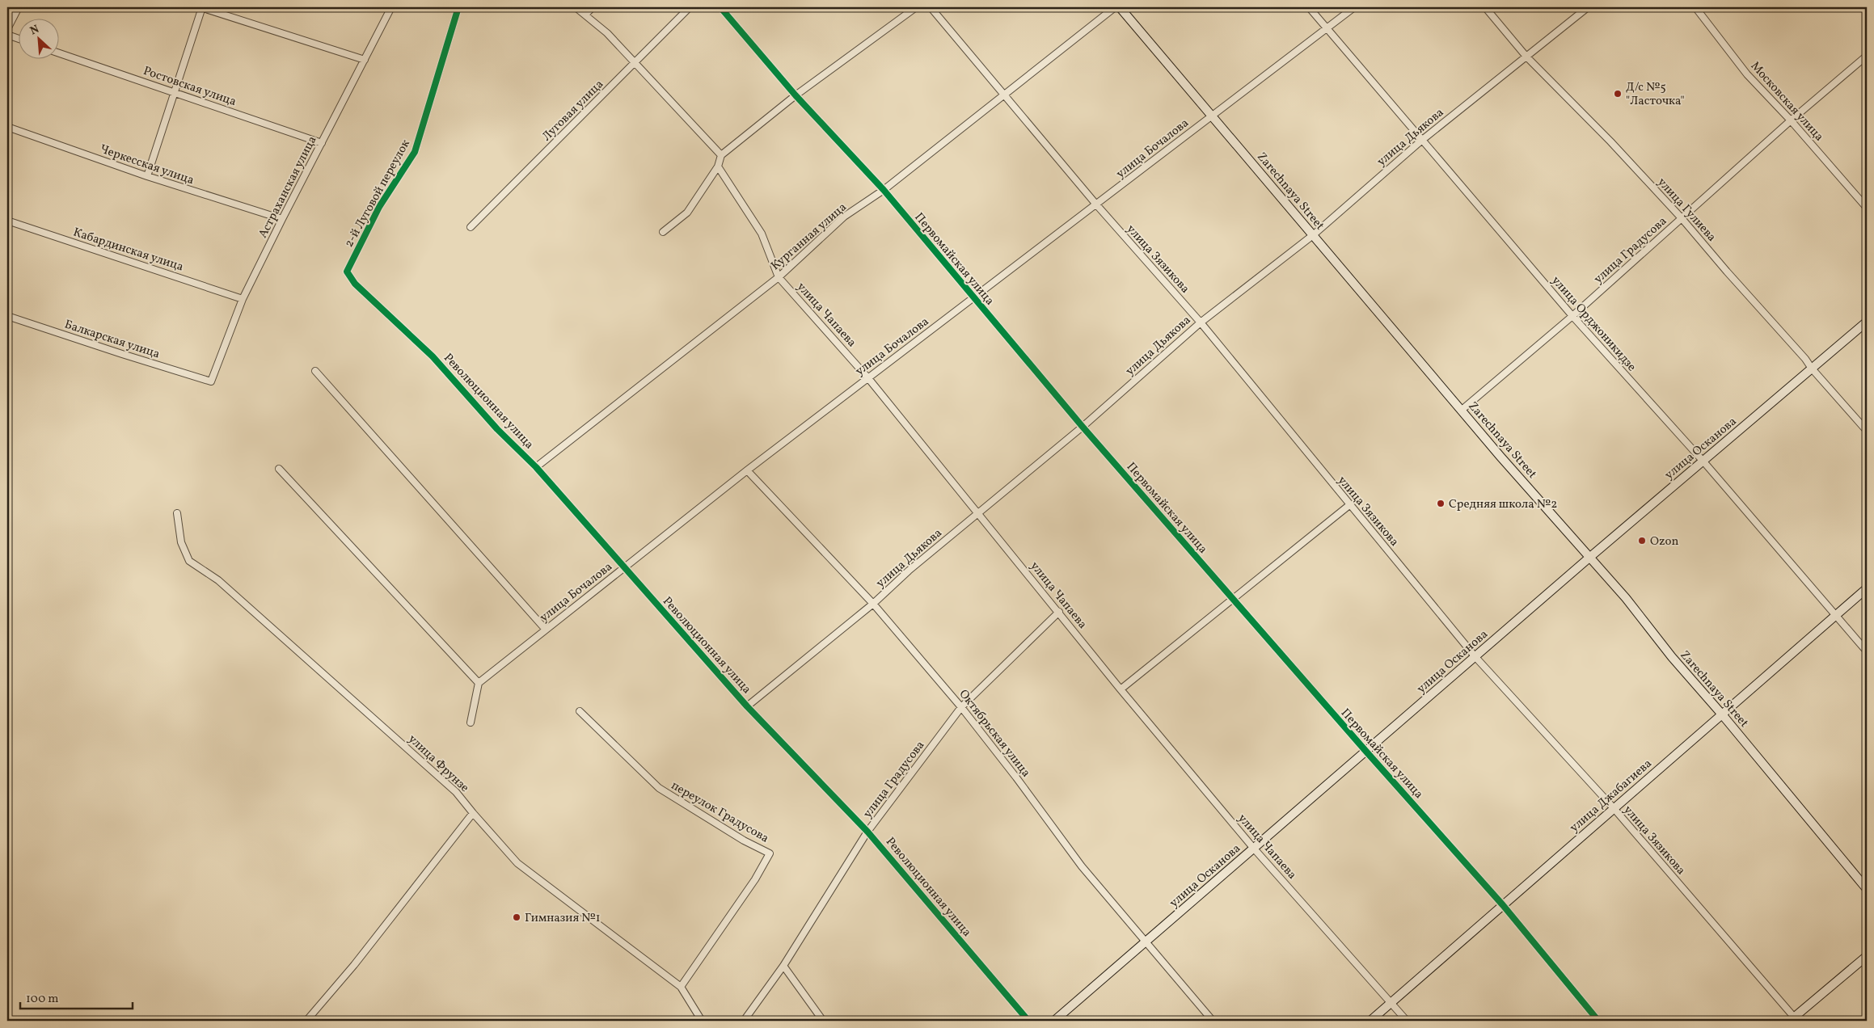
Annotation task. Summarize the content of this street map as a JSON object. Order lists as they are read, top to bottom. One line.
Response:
{"streets":{"main road":["Zarechnaya Street","улица Осканова","улица Джабагиева"],"street":["Ростовская улица","Московская улица","Луговая улица","улица Дьякова","улица Бочалова","Черкесская улица","Астраханская улица","2-й Луговой переулок","улица Гулиева","Курганная улица","Кабардинская улица","улица Градусова","Первомайская улица","улица Зязикова","улица Чапаева","улица Орджоникидзе","Балкарская улица","Революционная улица","Октябрьская улица","улица Фрунзе","переулок Градусова"]},"crossings":[["Ростовская улица","Астраханская улица"],["Московская улица","улица Градусова"],["улица Дьякова","Zarechnaya Street"],["улица Дьякова","улица Гулиева"],["улица Дьякова","Первомайская улица"],["улица Дьякова","улица Зязикова"],["улица Дьякова","улица Чапаева"],["улица Дьякова","улица Орджоникидзе"],["улица Дьякова","Революционная улица"],["улица Дьякова","Октябрьская улица"],["улица Бочалова","Zarechnaya Street"],["улица Бочалова","Первомайская улица"],["улица Бочалова","улица Зязикова"],["улица Бочалова","улица Чапаева"],["улица Бочалова","улица Орджоникидзе"],["улица Бочалова","Революционная улица"],["улица Бочалова","Октябрьская улица"],["Черкесская улица","Астраханская улица"],["Астраханская улица","Кабардинская улица"],["Астраханская улица","Балкарская улица"],["Zarechnaya Street","улица Градусова"],["Zarechnaya Street","улица Осканова"],["Zarechnaya Street","улица Джабагиева"],["2-й Луговой переулок","Революционная улица"],["улица Гулиева","улица Градусова"],["улица Гулиева","улица Осканова"],["Курганная улица","Первомайская улица"],["Курганная улица","улица Зязикова"],["Курганная улица","улица Чапаева"],["Курганная улица","Революционная улица"],["улица Градусова","улица Чапаева"],["улица Градусова","улица Орджоникидзе"],["улица Градусова","Революционная улица"],["улица Градусова","Октябрьская улица"],["Первомайская улица","улица Осканова"],["Первомайская улица","улица Джабагиева"],["улица Зязикова","улица Осканова"],["улица Зязикова","улица Джабагиева"],["улица Чапаева","улица Осканова"],["улица Чапаева","улица Джабагиева"],["улица Орджоникидзе","улица Осканова"],["улица Орджоникидзе","улица Джабагиева"],["улица Осканова","Октябрьская улица"],["улица Фрунзе","переулок Градусова"]],"places":["Д/с №5 \"Ласточка\"","Средняя школа №2","Ozon","Гимназия №1"],"scale_bar":"100 m","north":"top left"}
